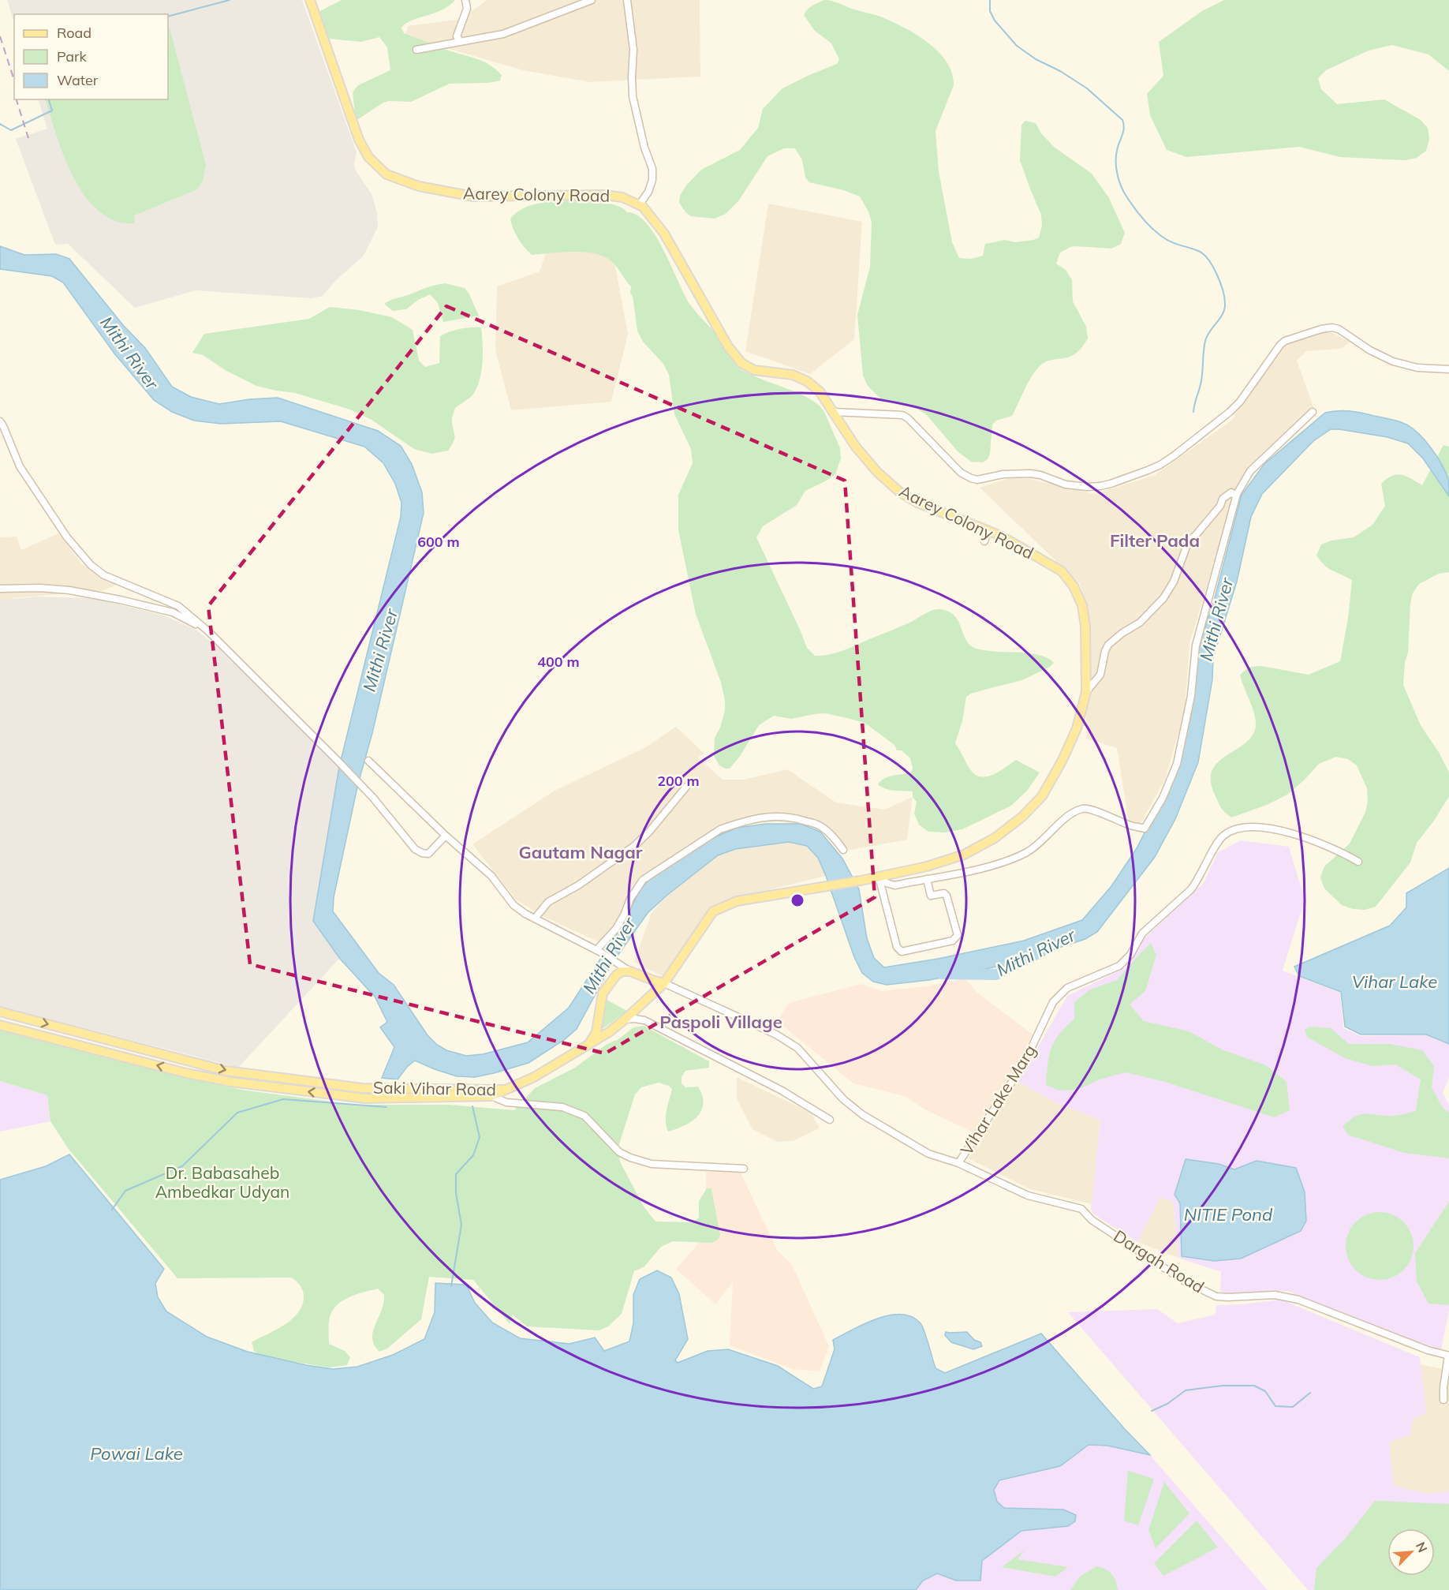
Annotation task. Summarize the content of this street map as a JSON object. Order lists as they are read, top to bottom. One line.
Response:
{"streets":{"main road":["Aarey Colony Road","Saki Vihar Road"],"street":["Vihar Lake Marg","Dargah Road"]},"crossings":[["Aarey Colony Road","Saki Vihar Road"],["Vihar Lake Marg","Dargah Road"]],"districts":["Filter Pada","Gautam Nagar","Paspoli Village"],"water":["Mithi River","Vihar Lake","NITIE Pond","Powai Lake"],"parks":["Dr. Babasaheb Ambedkar Udyan"],"legend":["Road","Park","Water"],"north":"top right","rings":["600 m","400 m","200 m"]}
